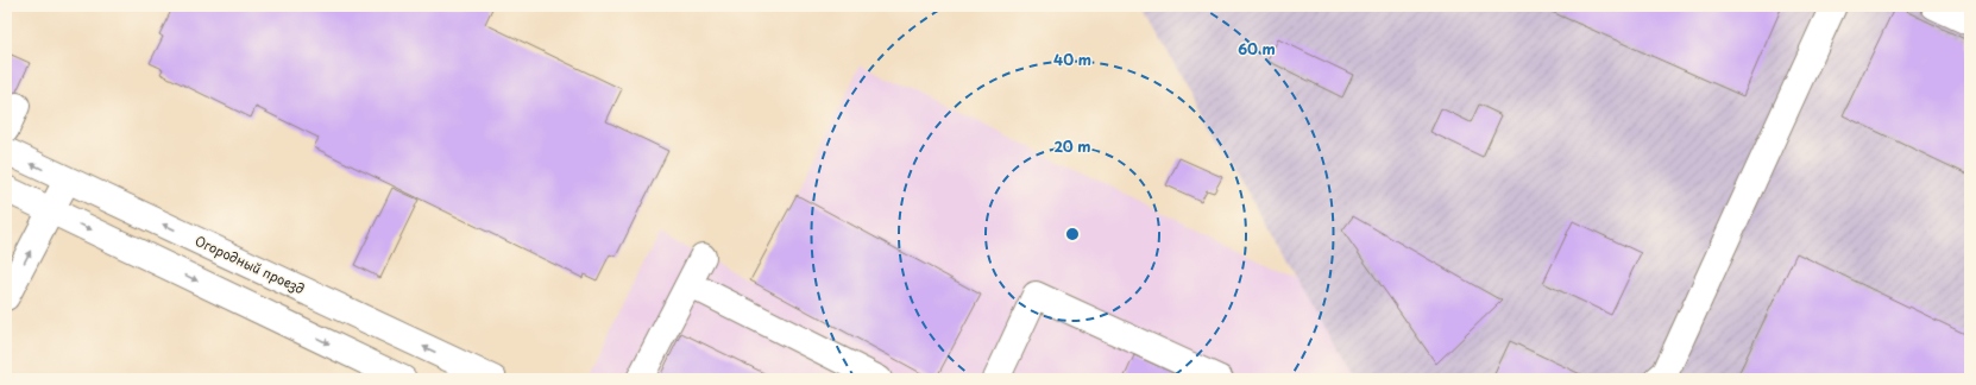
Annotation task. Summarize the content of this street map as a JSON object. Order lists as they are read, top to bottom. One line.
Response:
{"streets":{"main road":["Огородный проезд"]},"rings":["60 m","40 m","20 m"]}
